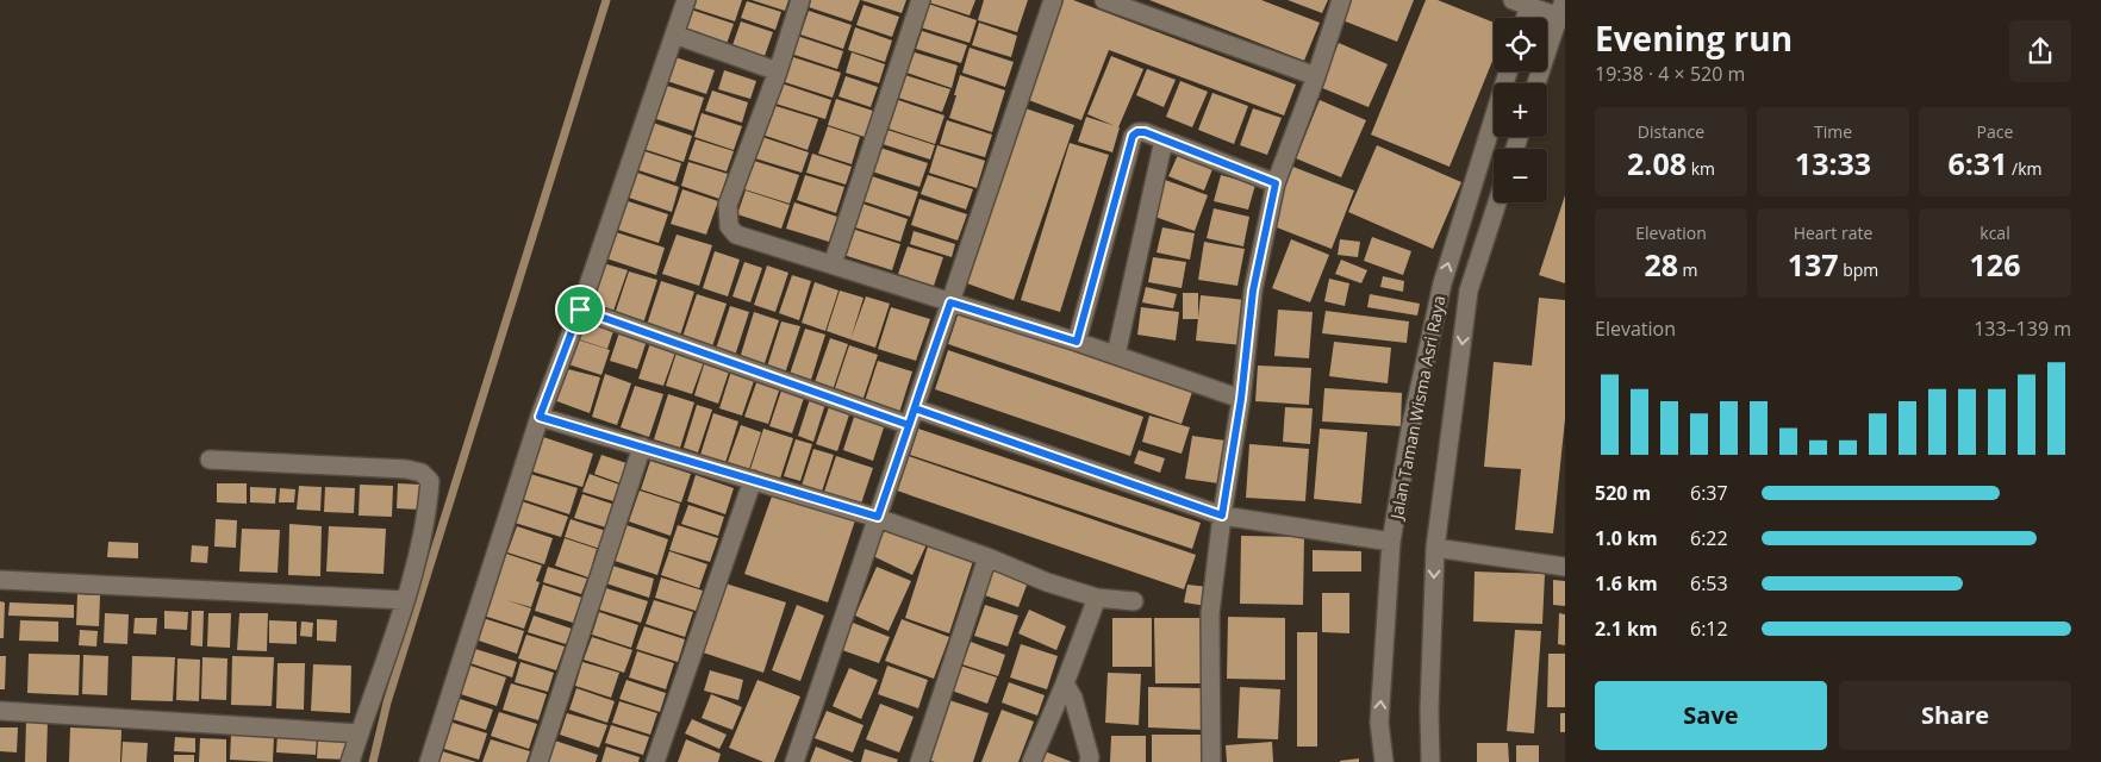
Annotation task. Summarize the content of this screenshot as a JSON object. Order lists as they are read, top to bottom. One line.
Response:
{"streets":{"street":["Jalan Taman Wisma Asri Raya"]},"page":{"heading":["Evening run","19:38 · 4 × 520 m"],"map_buttons":["+","−"],"stats":[["Distance","2.08 km"],["Time","13:33"],["Pace","6:31 /km"],["Elevation","28 m"],["Heart rate","137 bpm"],["kcal","126"]],"chart":["Elevation","133–139 m"],"list":[{"name":"520 m","note":"6:37"},{"name":"1.0 km","note":"6:22"},{"name":"1.6 km","note":"6:53"},{"name":"2.1 km","note":"6:12"}],"buttons":["Save","Share"]}}
